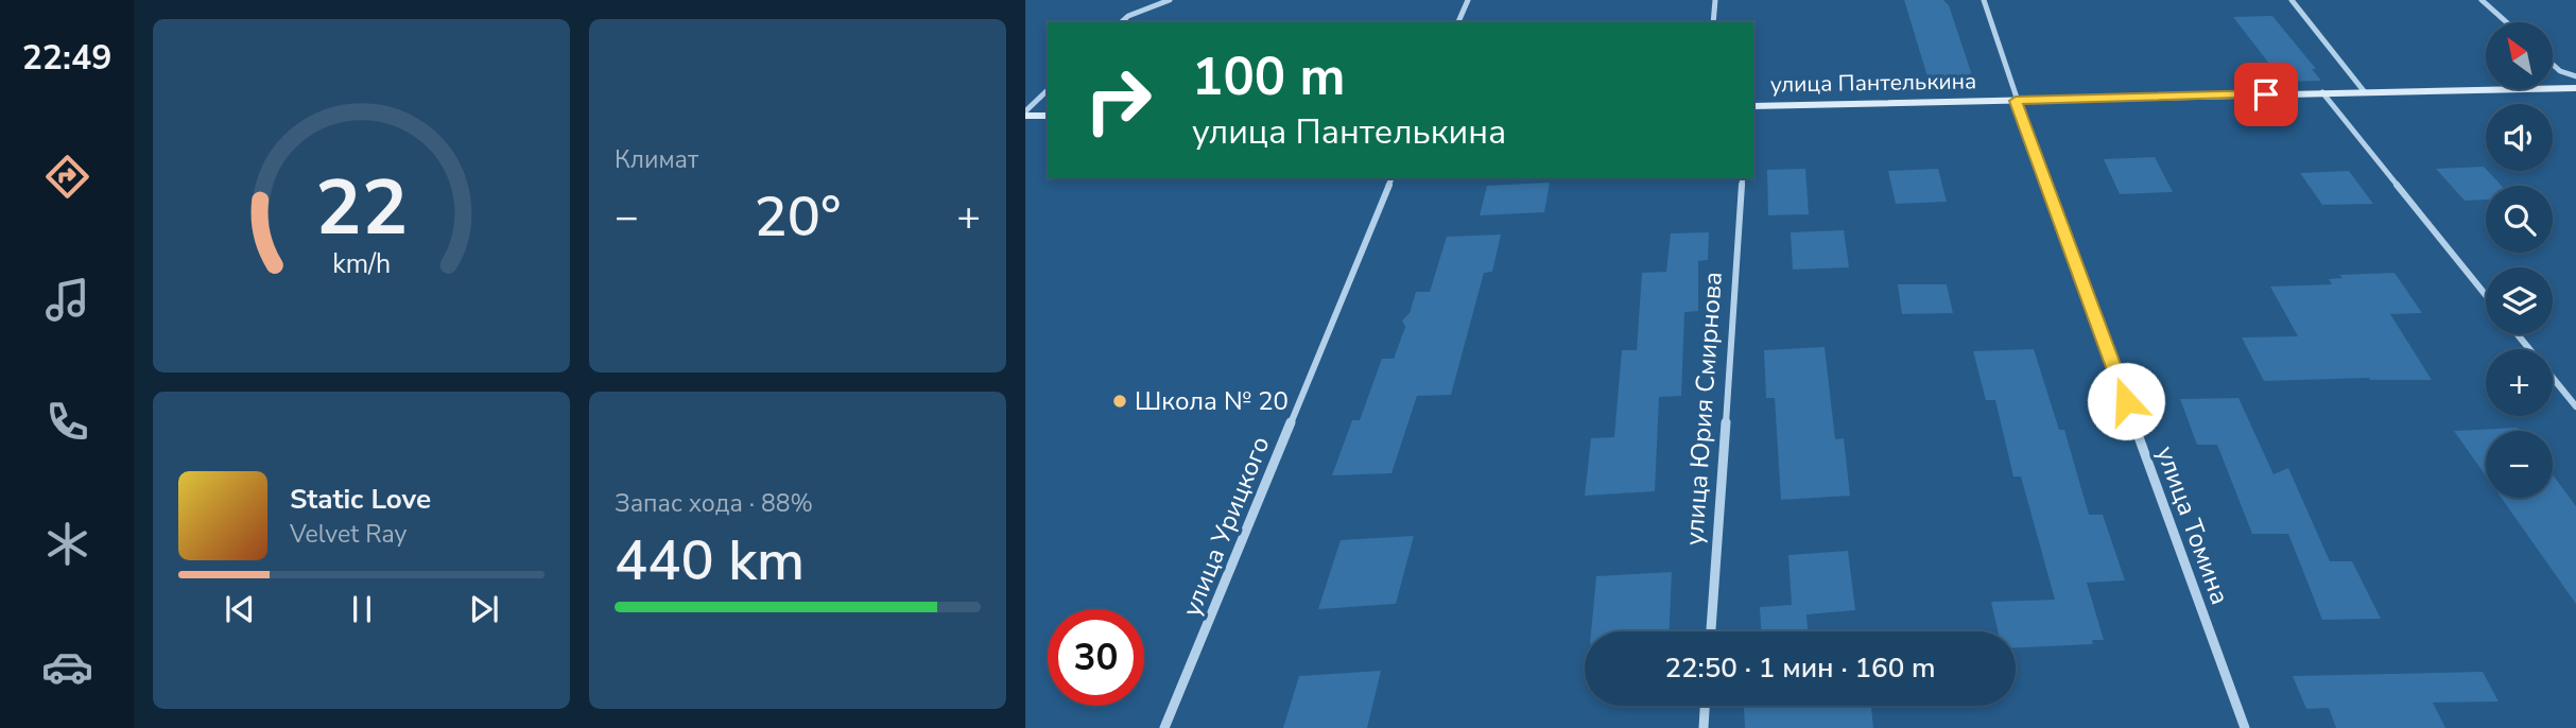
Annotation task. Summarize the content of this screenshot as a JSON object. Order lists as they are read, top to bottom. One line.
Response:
{"streets":{"main road":["улица Пантелькина"],"street":["улица Юрия Смирнова","улица Томина","улица Урицкого"]},"crossings":[["улица Пантелькина","улица Томина"]],"places":["Школа № 20"],"north":"top left","page":{"tabs":"22:49","tile":["Климат",["Запас хода · 88%","440 km"]],"map_buttons":["+","−"],"turn":["100 m","улица Пантелькина"],"heat":["−","20°","+"],"song":["Static Love","Velvet Ray"],"limit":"30","trip":"22:50 · 1 мин · 160 m","gauge":["22","km/h"]}}
